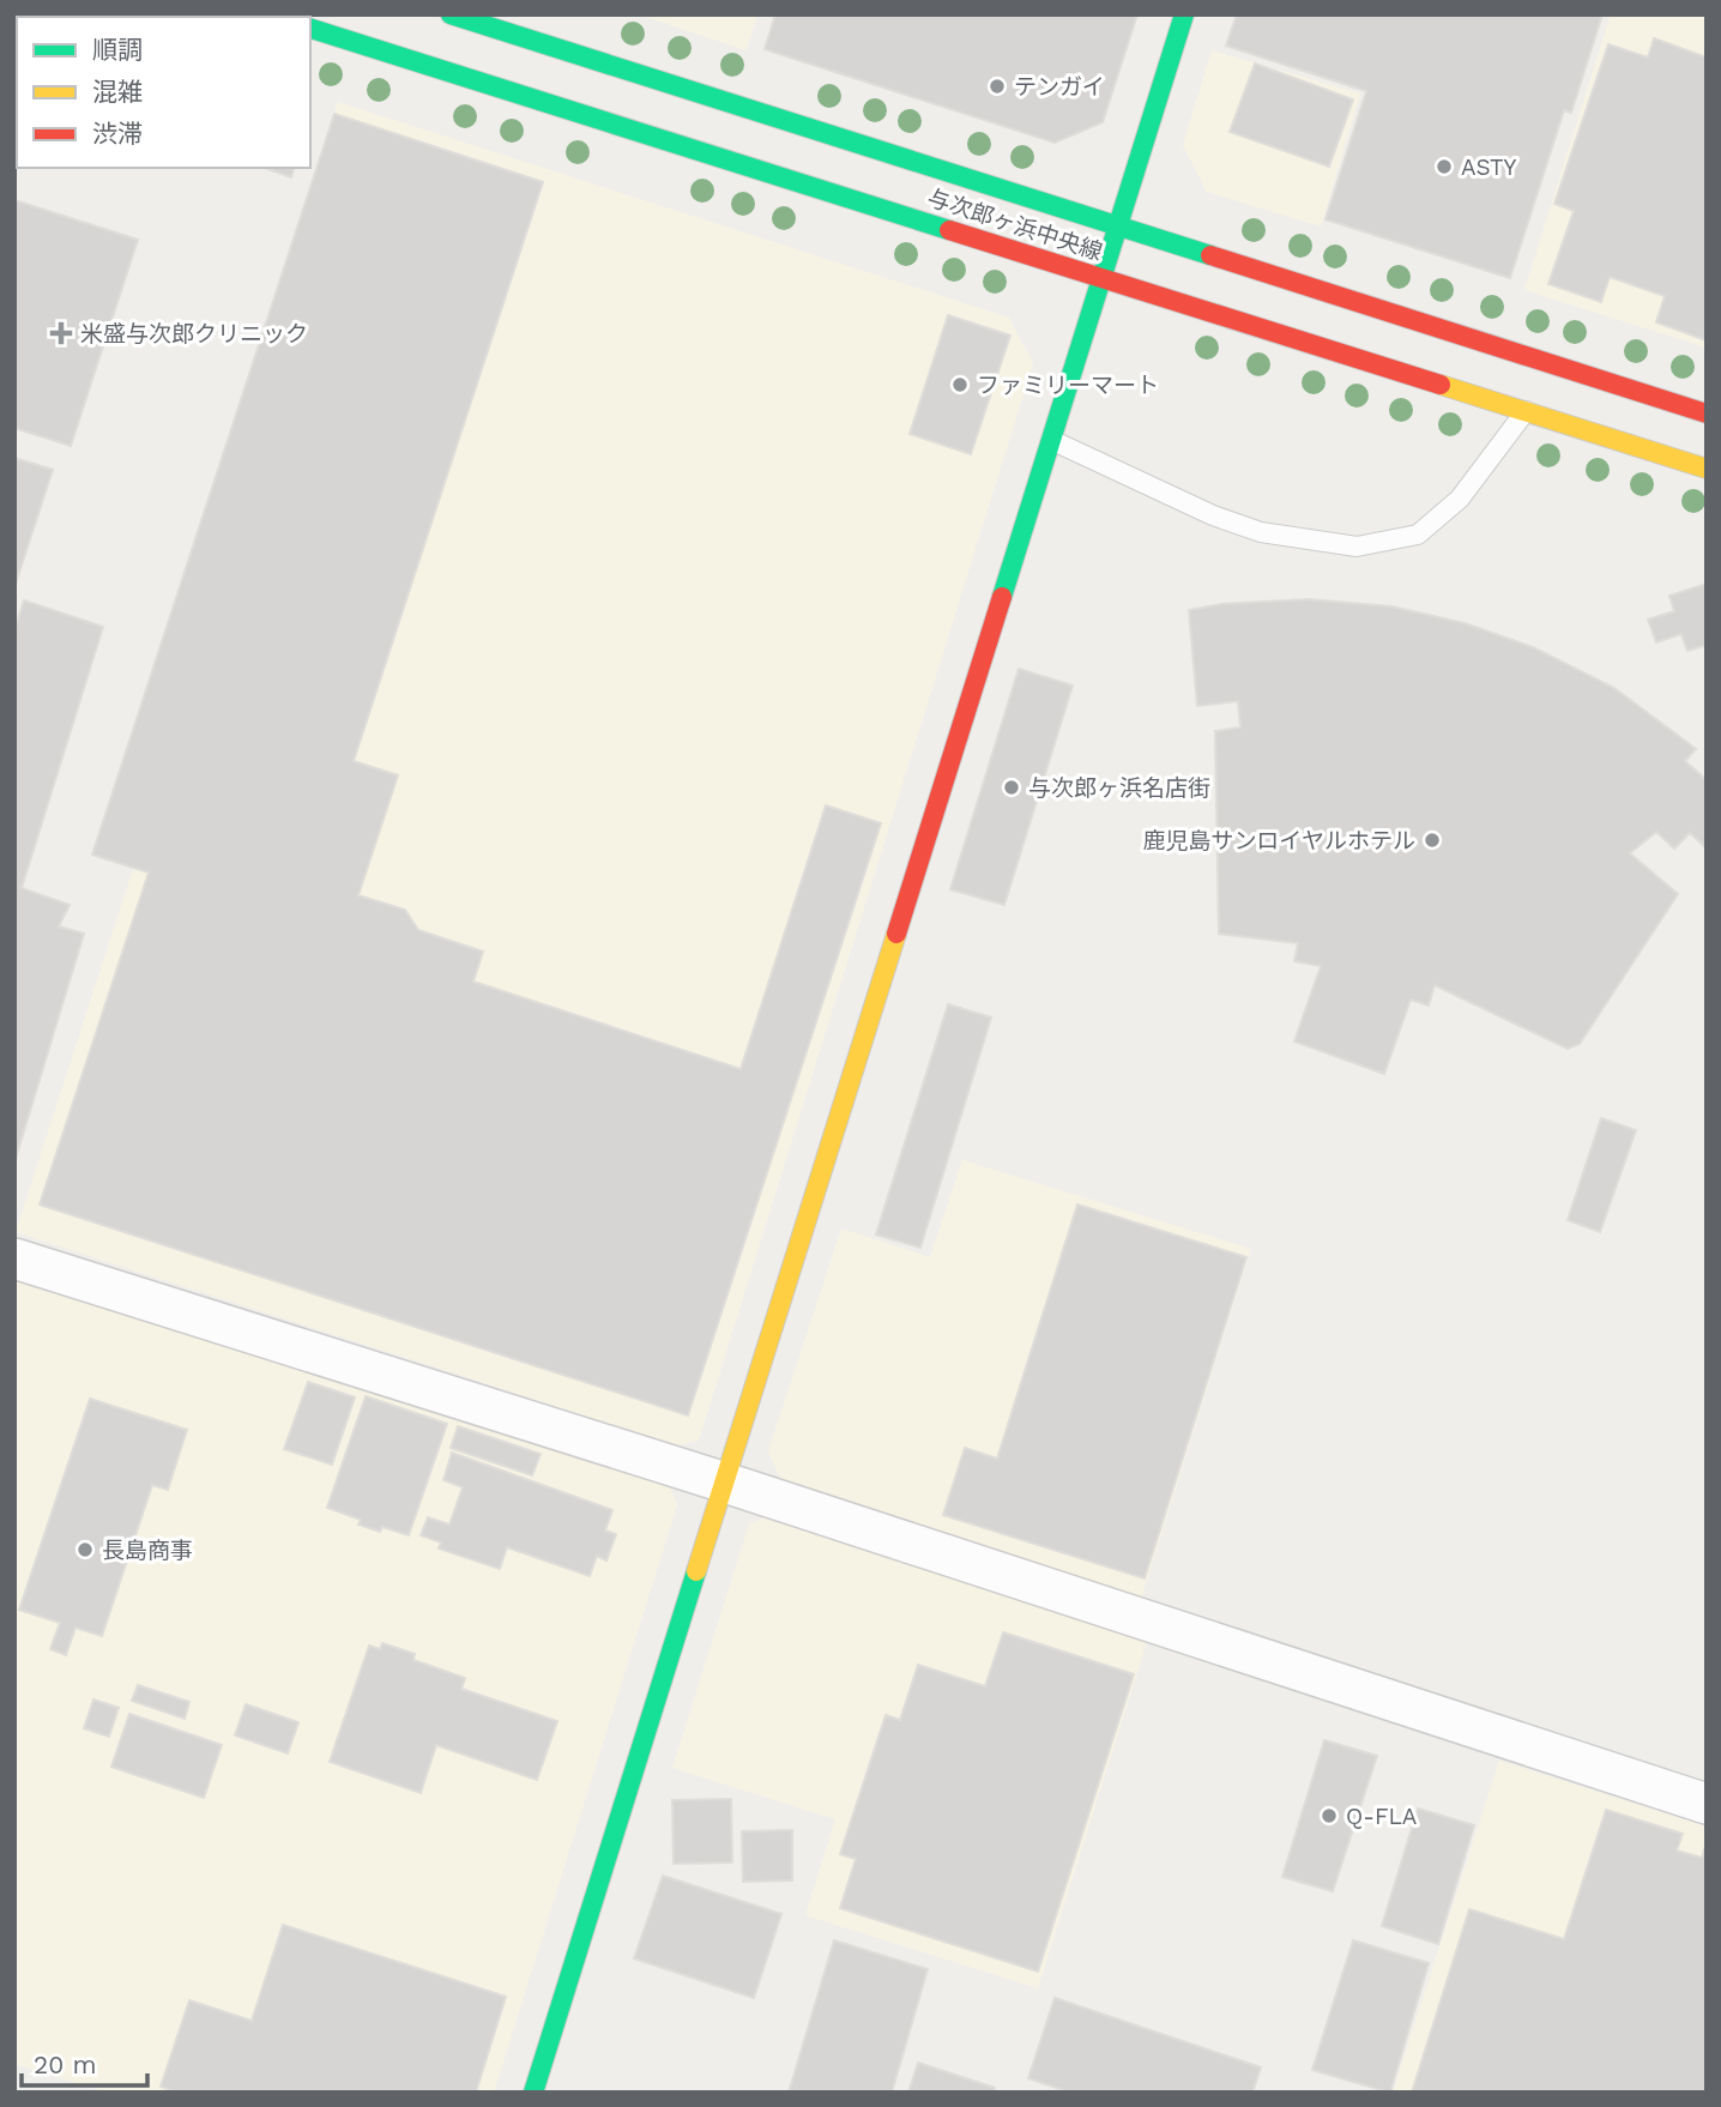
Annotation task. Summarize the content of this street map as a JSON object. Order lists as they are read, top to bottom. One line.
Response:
{"streets":{"street":["与次郎ヶ浜中央線"]},"places":{"other":["テンガイ","ASTY","ファミリーマート","与次郎ヶ浜名店街","鹿児島サンロイヤルホテル","長島商事","Q-FLA"],"health":["米盛与次郎クリニック"]},"legend":["順調","混雑","渋滞"],"scale_bar":"20 m"}
